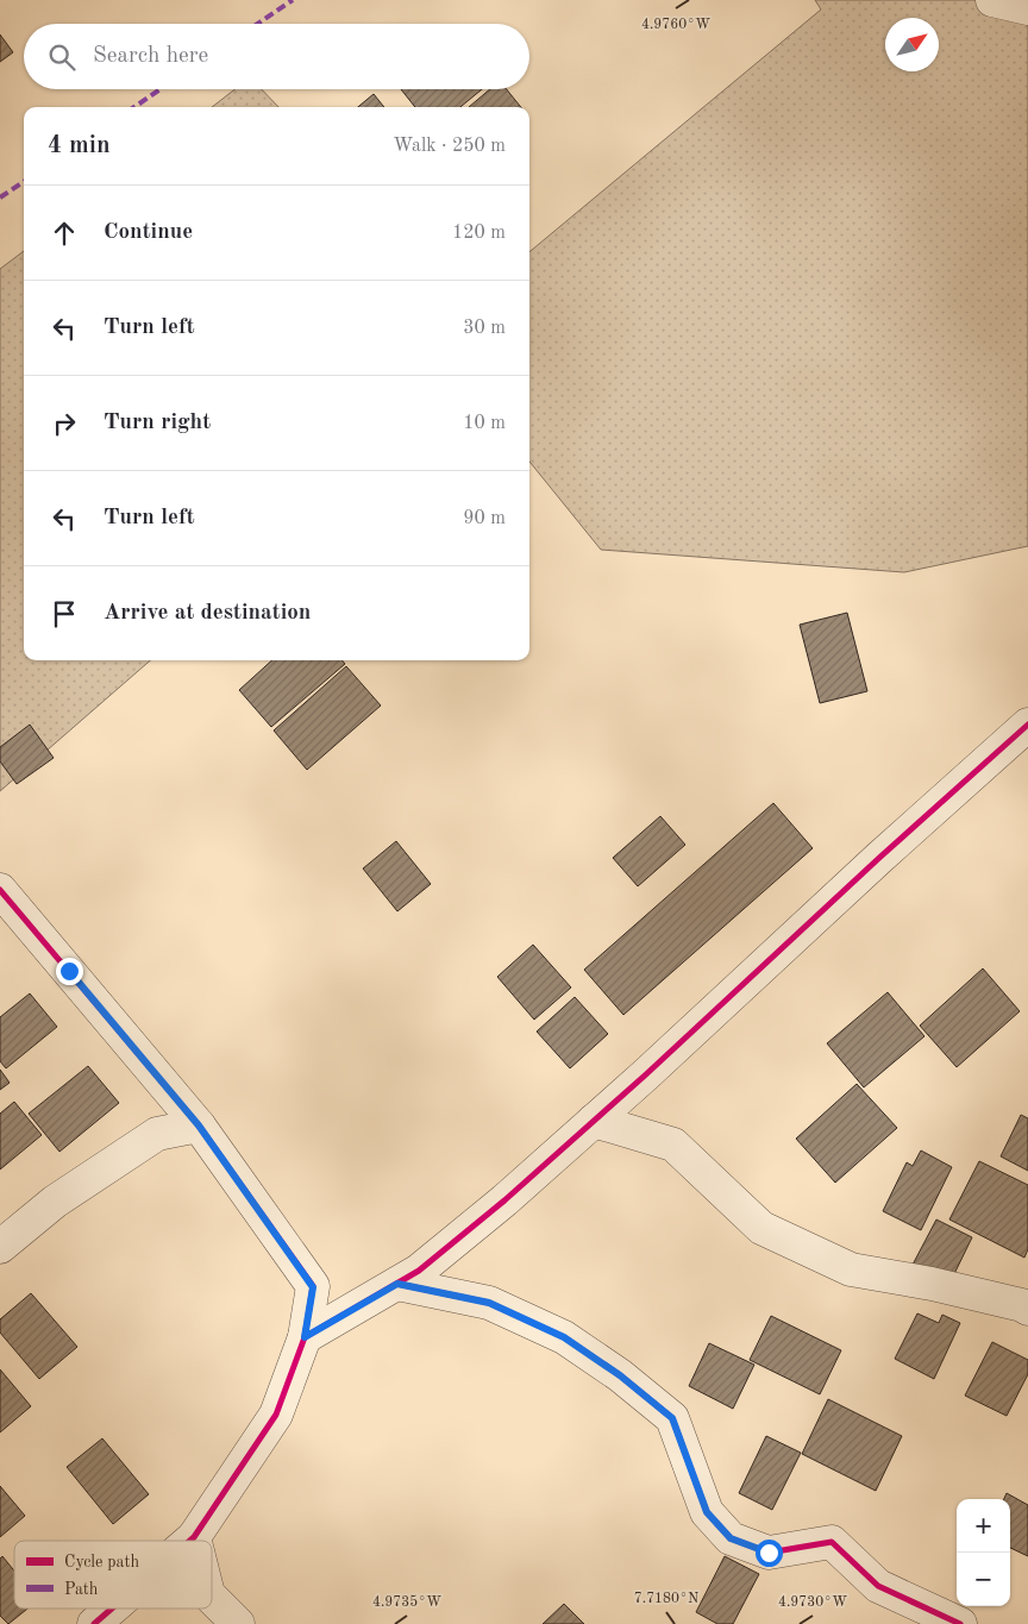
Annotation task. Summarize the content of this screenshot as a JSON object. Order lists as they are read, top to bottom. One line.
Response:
{"legend":["Cycle path","Path"],"north":"top right","page":{"search":"Search here","heading":["4 min","Walk · 250 m"],"list":[["Continue","120 m"],["Turn left","30 m"],["Turn right","10 m"],["Turn left","90 m"],"Arrive at destination"],"map_buttons":["+","−"]},"coordinates":["4.9760°W","7.7180°N","4.9735°W","4.9730°W"]}
